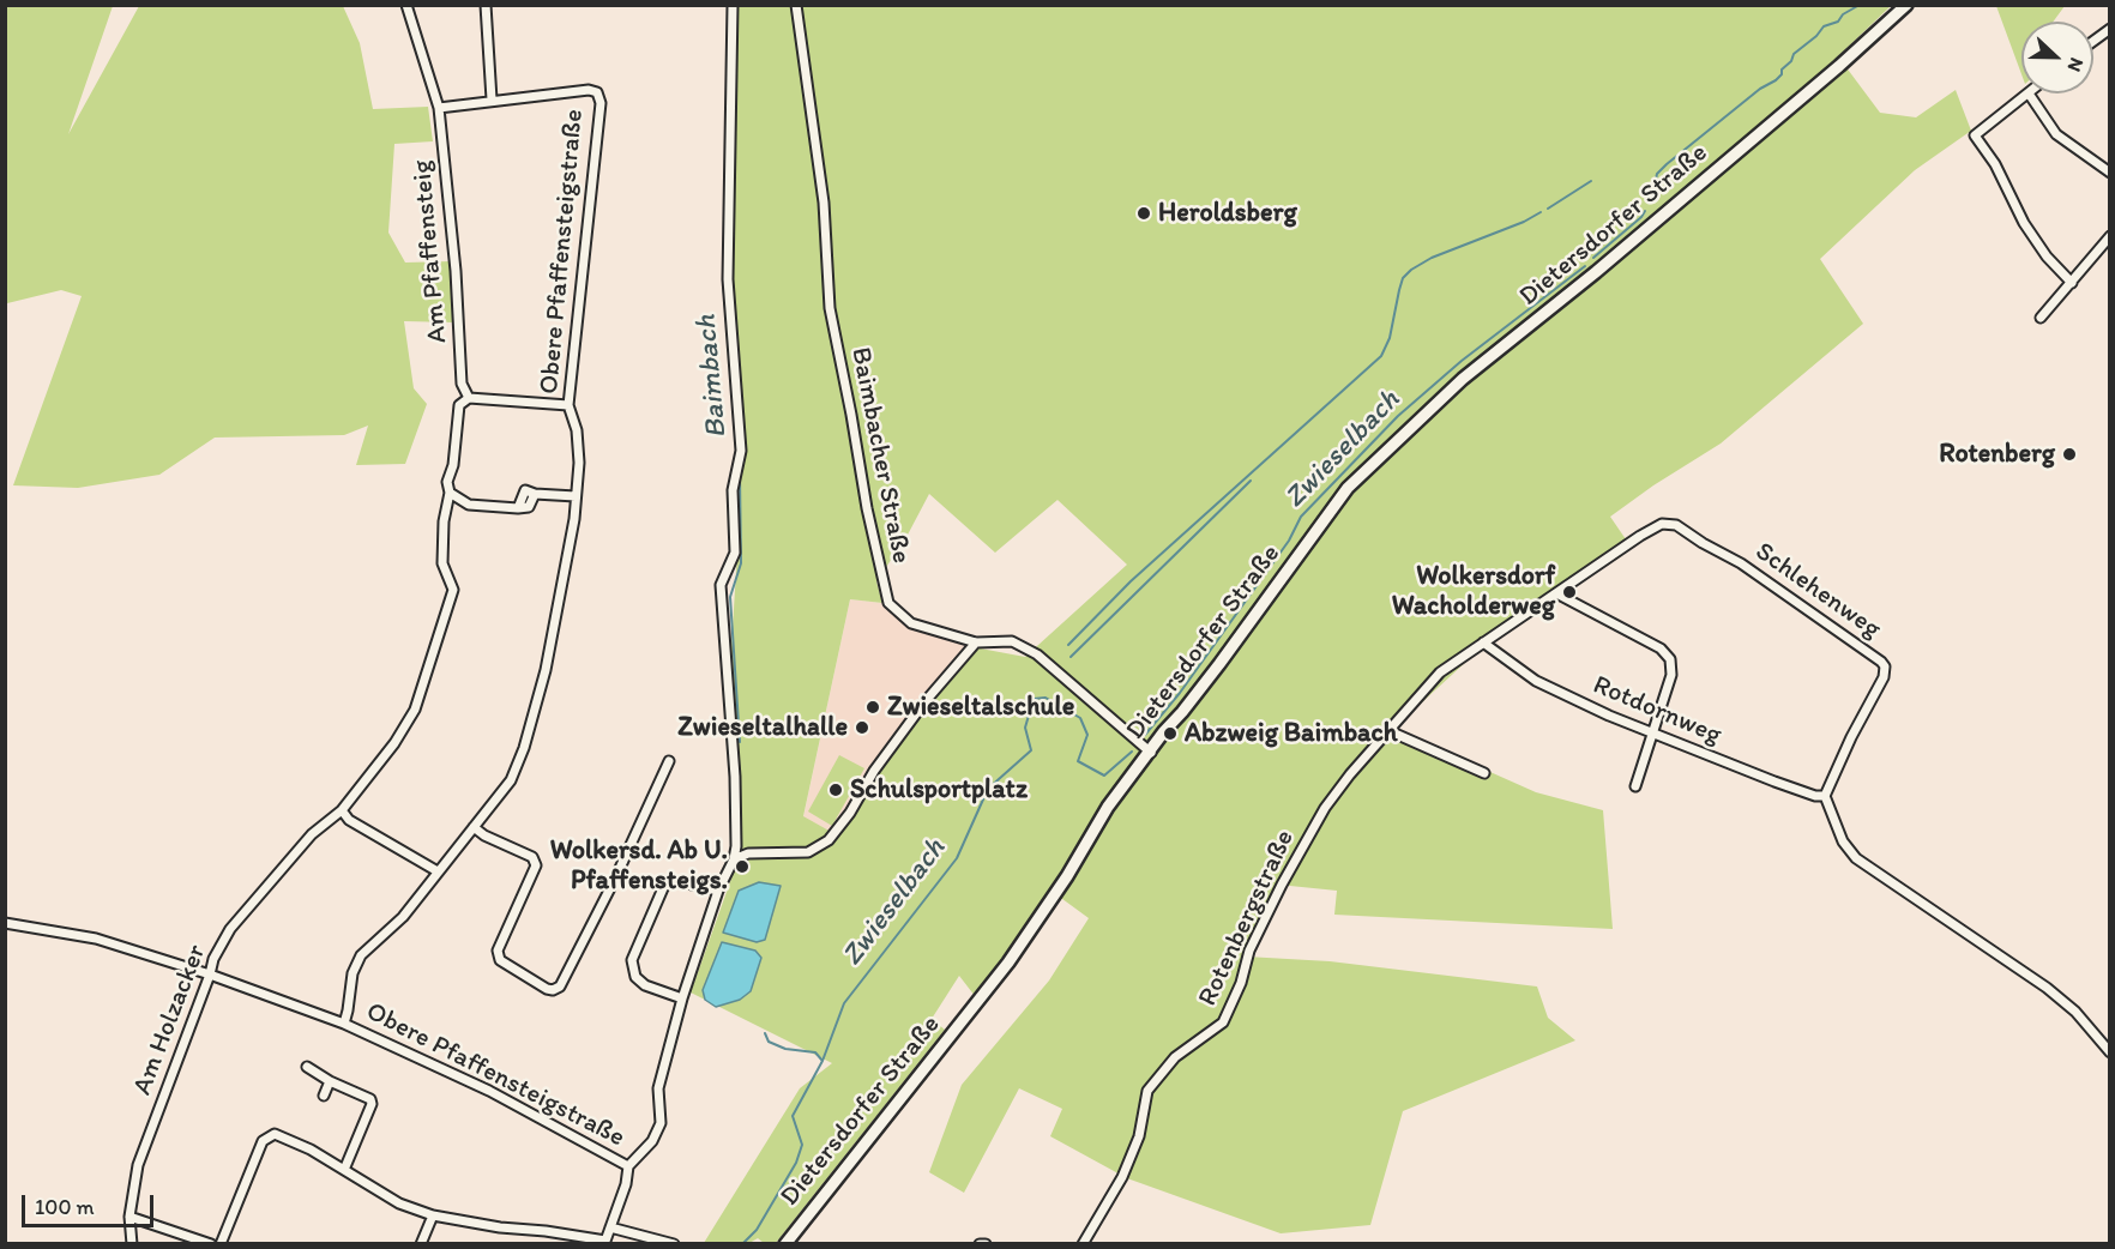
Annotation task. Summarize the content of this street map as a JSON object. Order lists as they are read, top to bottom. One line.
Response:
{"streets":{"street":["Dietersdorfer Straße","Am Pfaffensteig","Obere Pfaffensteigstraße","Baimbacher Straße","Schlehenweg","Rotdornweg","Rotenbergstraße","Am Holzacker"]},"crossings":[["Dietersdorfer Straße","Baimbacher Straße"],["Am Pfaffensteig","Obere Pfaffensteigstraße"],["Am Pfaffensteig","Am Holzacker"],["Obere Pfaffensteigstraße","Am Holzacker"],["Schlehenweg","Rotdornweg"],["Schlehenweg","Rotenbergstraße"],["Rotdornweg","Rotenbergstraße"]],"water":["Baimbach","Zwieselbach"],"places":["Heroldsberg","Rotenberg","Wolkersdorf Wacholderweg","Zwieseltalschule","Zwieseltalhalle","Abzweig Baimbach","Schulsportplatz","Wolkersd. Ab U. Pfaffensteigs."],"scale_bar":"100 m","north":"right"}
